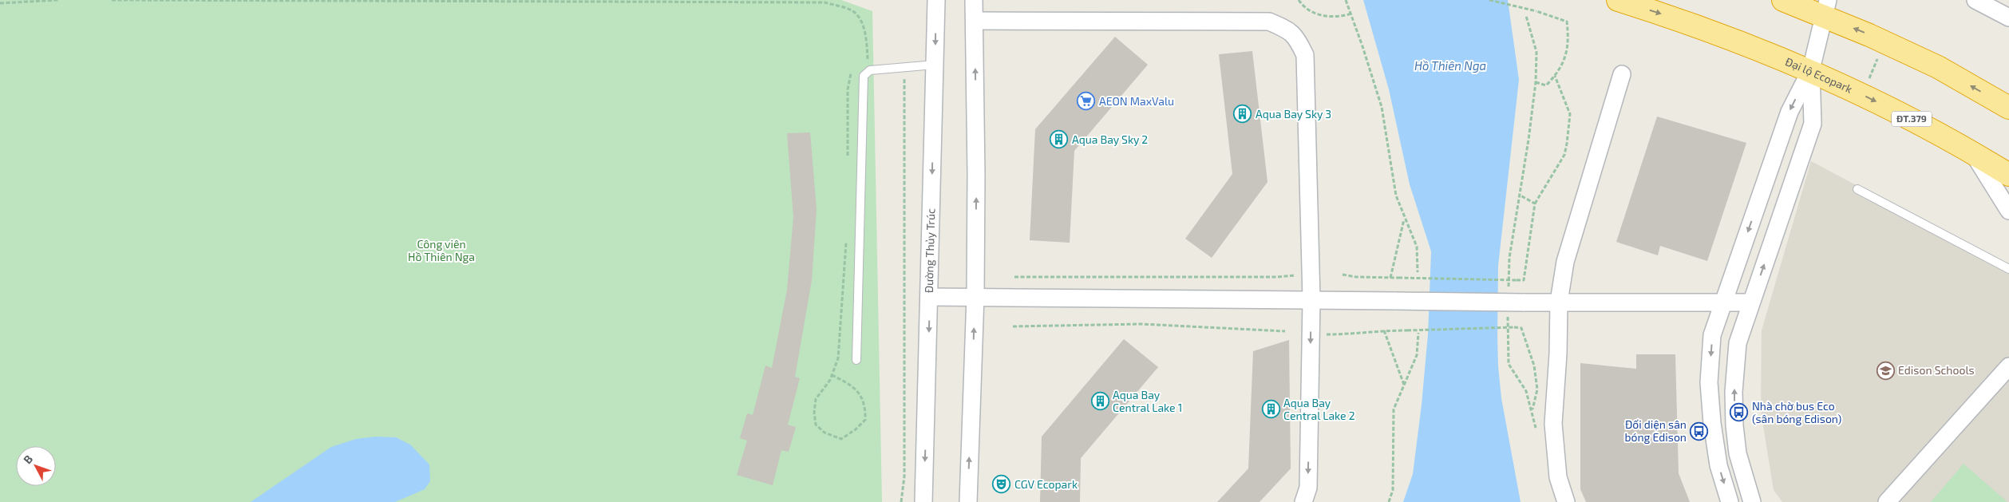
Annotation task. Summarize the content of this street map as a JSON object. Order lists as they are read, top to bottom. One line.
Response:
{"streets":{"highway":["Đại lộ Ecopark","ĐT.379"],"street":["Đường Thủy Trúc"]},"water":["Hồ Thiên Nga"],"parks":["Công viên Hồ Thiên Nga"],"places":{"supermarket":["AEON MaxValu"],"building":["Aqua Bay Sky 3","Aqua Bay Sky 2","Aqua Bay Central Lake 1","Aqua Bay Central Lake 2"],"school or university":["Edison Schools"],"bus stop":["Nhà chờ bus Eco (sân bóng Edison)","Đối diện sân bóng Edison"],"theatre":["CGV Ecopark"]},"north":"top left"}
